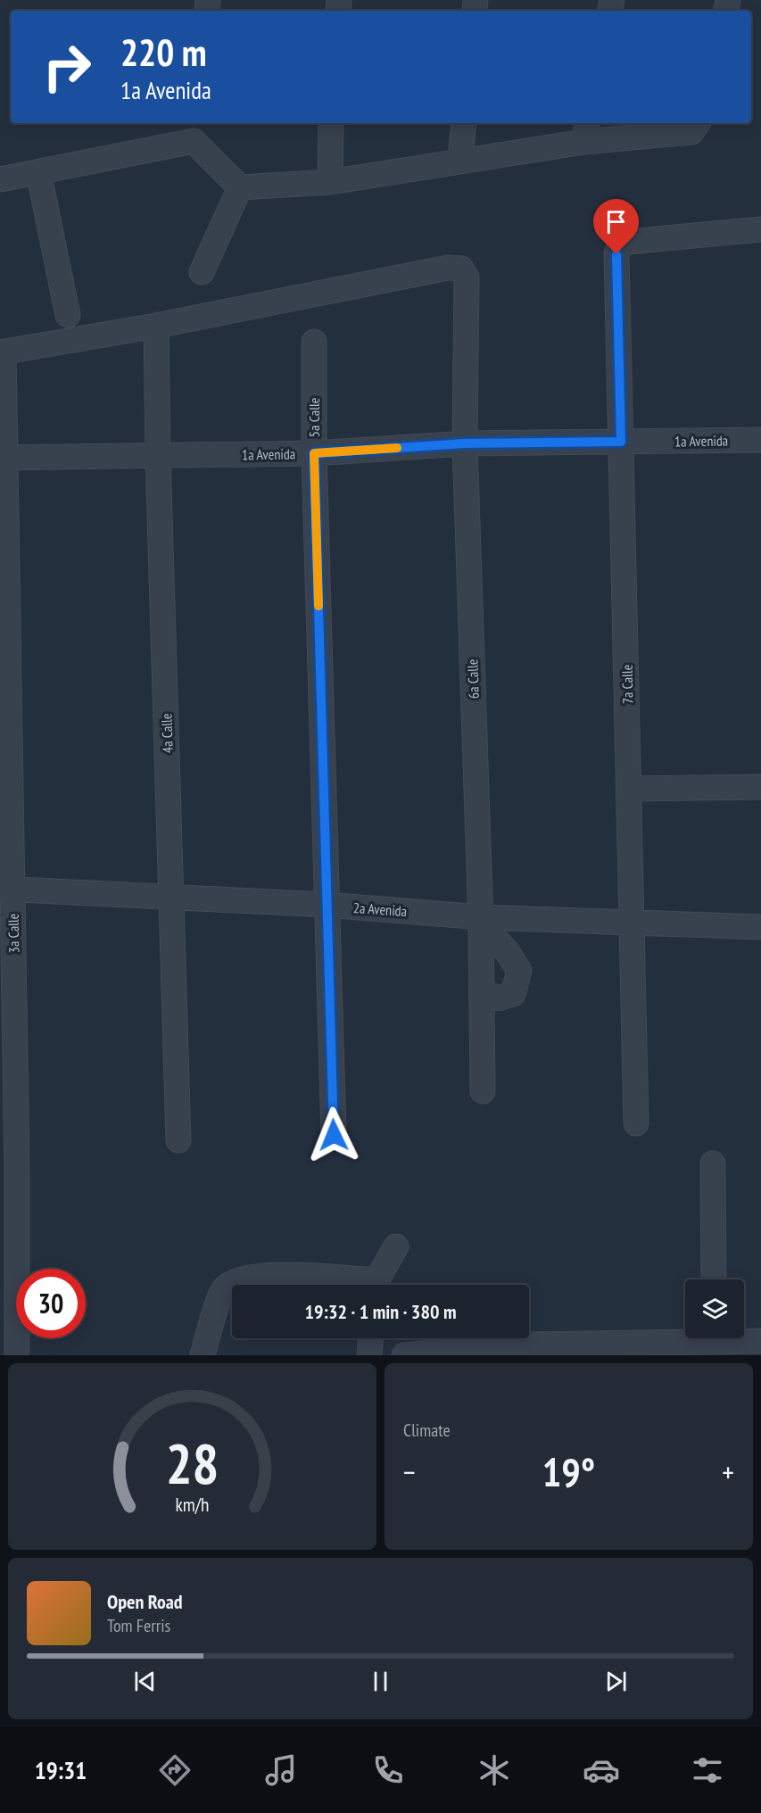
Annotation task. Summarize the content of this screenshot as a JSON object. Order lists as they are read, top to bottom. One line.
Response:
{"streets":{"street":["5a Calle","1a Avenida","6a Calle","7a Calle","4a Calle","2a Avenida","3a Calle"]},"crossings":[["5a Calle","1a Avenida"],["5a Calle","2a Avenida"],["1a Avenida","6a Calle"],["1a Avenida","7a Calle"],["1a Avenida","4a Calle"],["1a Avenida","3a Calle"],["6a Calle","4a Calle"],["6a Calle","2a Avenida"],["7a Calle","2a Avenida"],["4a Calle","2a Avenida"],["2a Avenida","3a Calle"]],"page":{"turn":["220 m","1a Avenida"],"limit":"30","trip":"19:32 · 1 min · 380 m","tile":"Climate","heat":["−","19°","+"],"song":["Open Road","Tom Ferris"],"tabs":"19:31","gauge":["28","km/h"]}}
